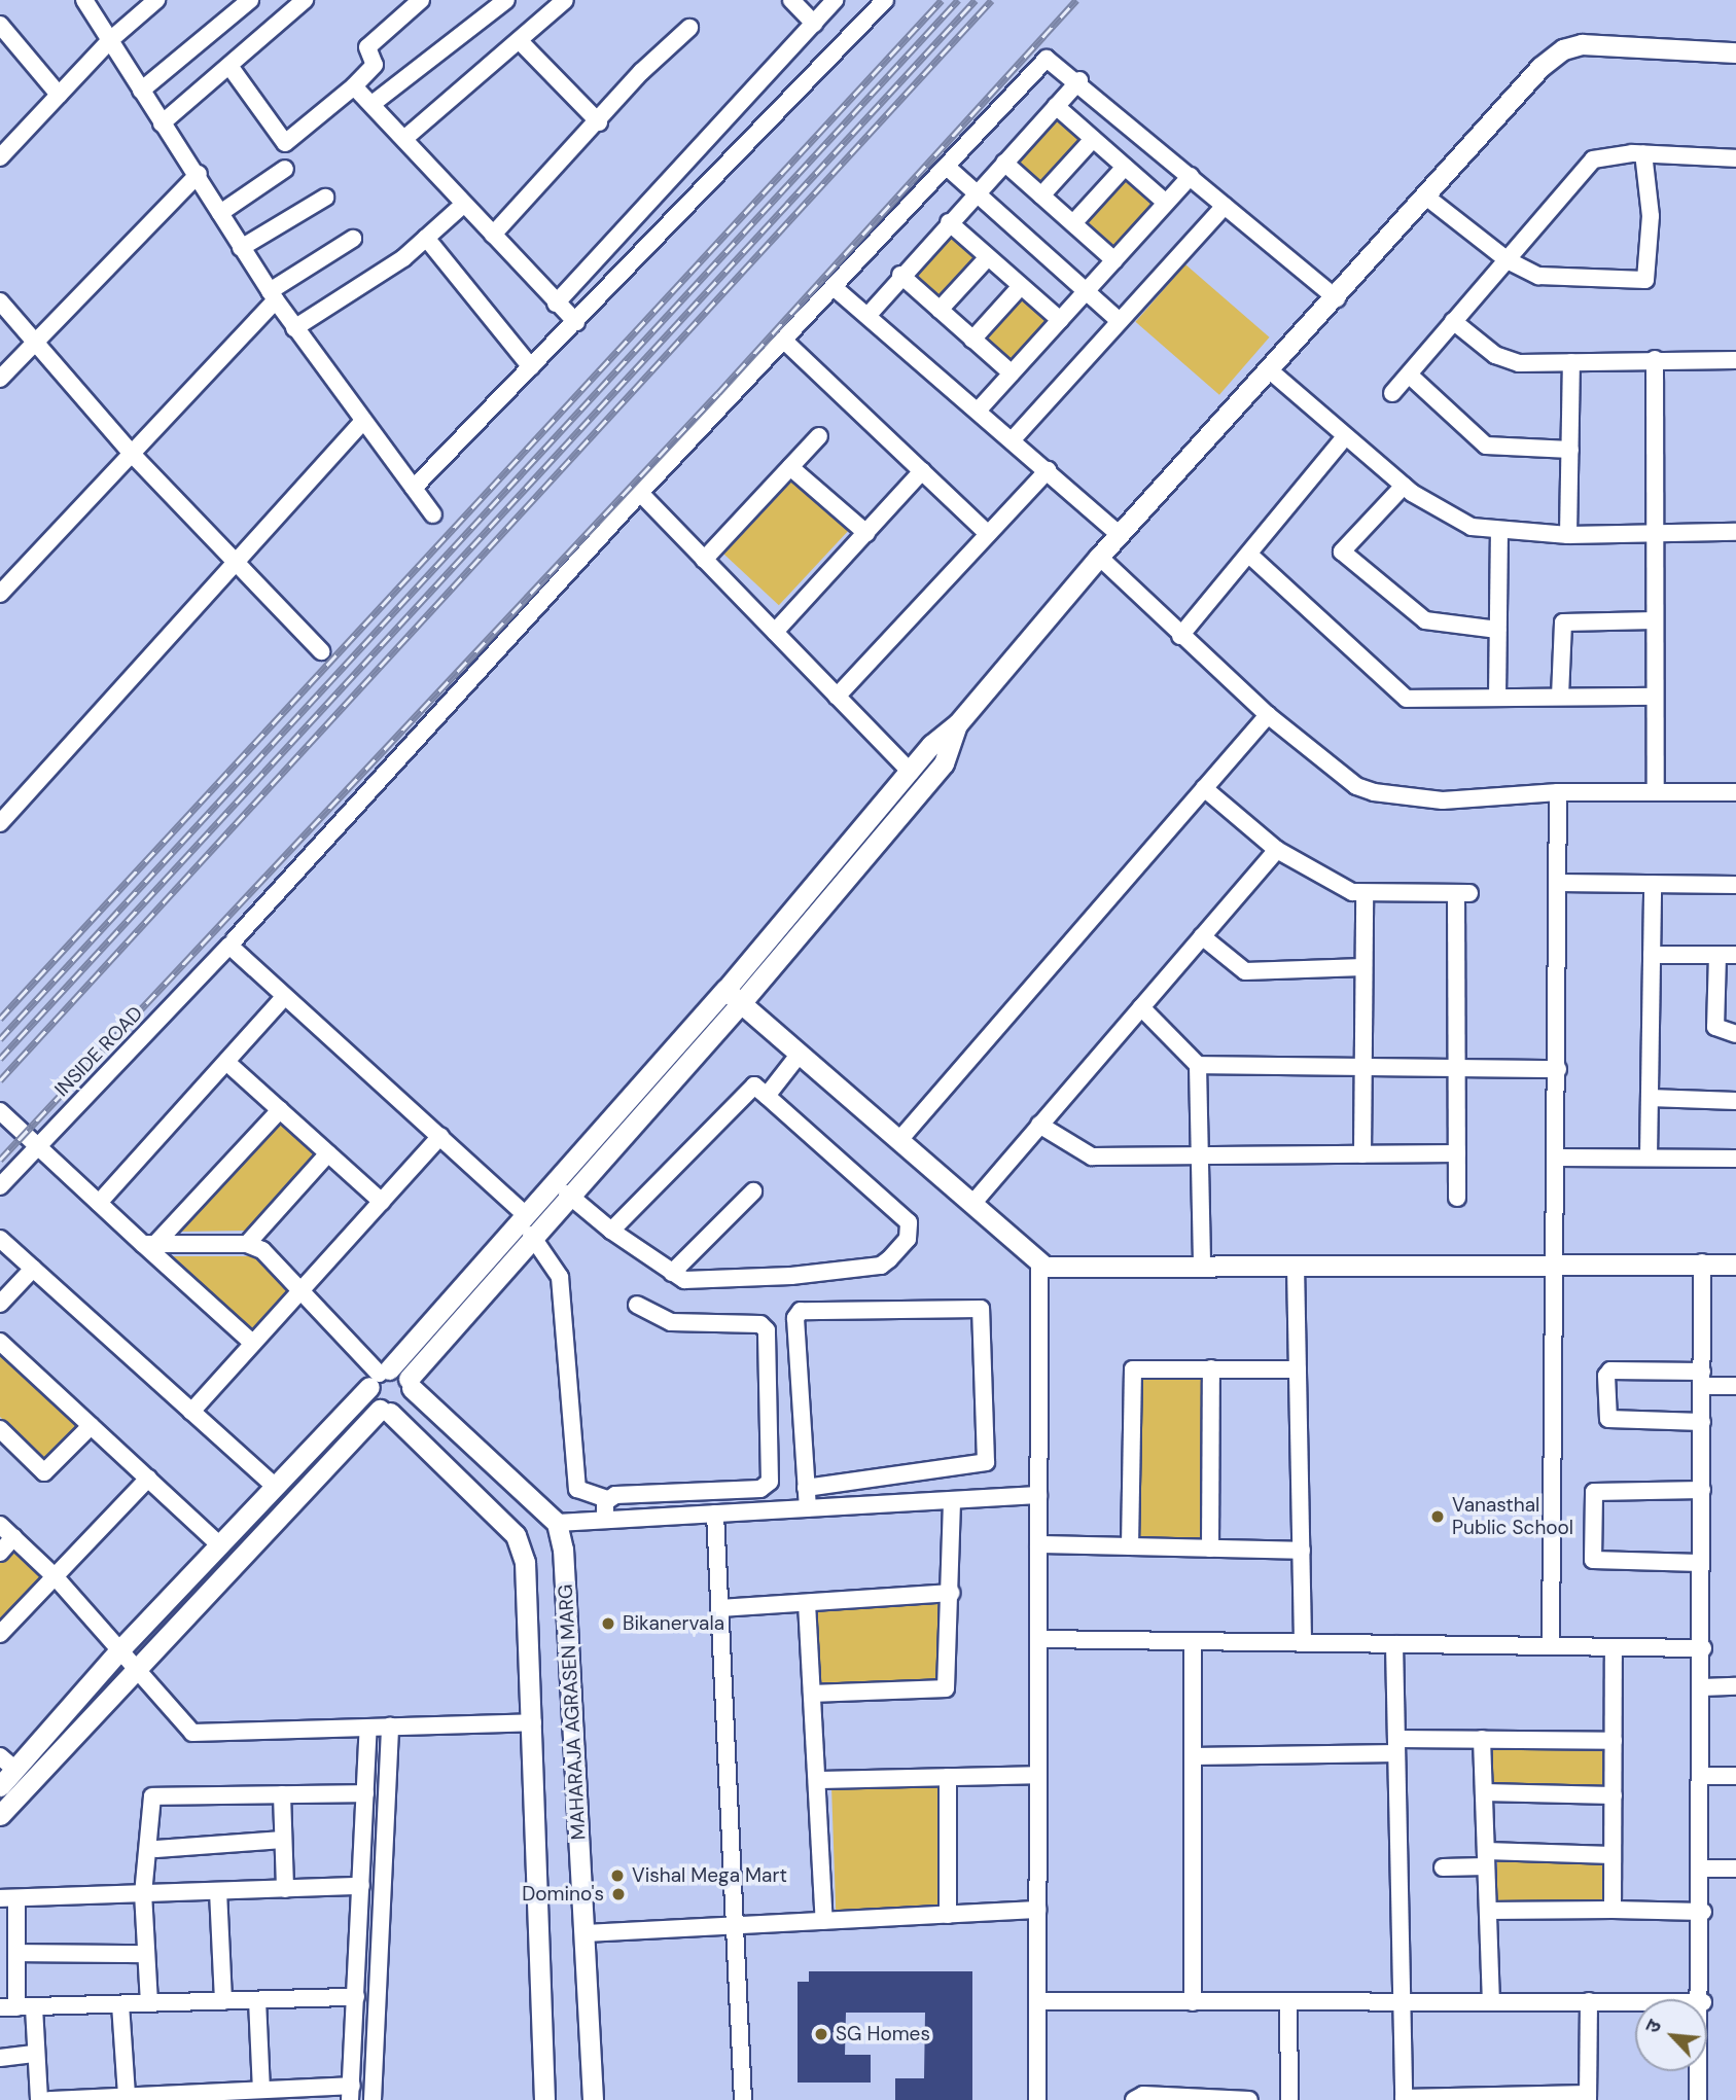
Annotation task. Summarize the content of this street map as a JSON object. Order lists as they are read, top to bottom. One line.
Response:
{"streets":{"street":["INSIDE ROAD","MAHARAJA AGRASEN MARG"]},"places":["Vanasthal Public School","Bikanervala","Vishal Mega Mart","Domino's","SG Homes"],"north":"top left"}
